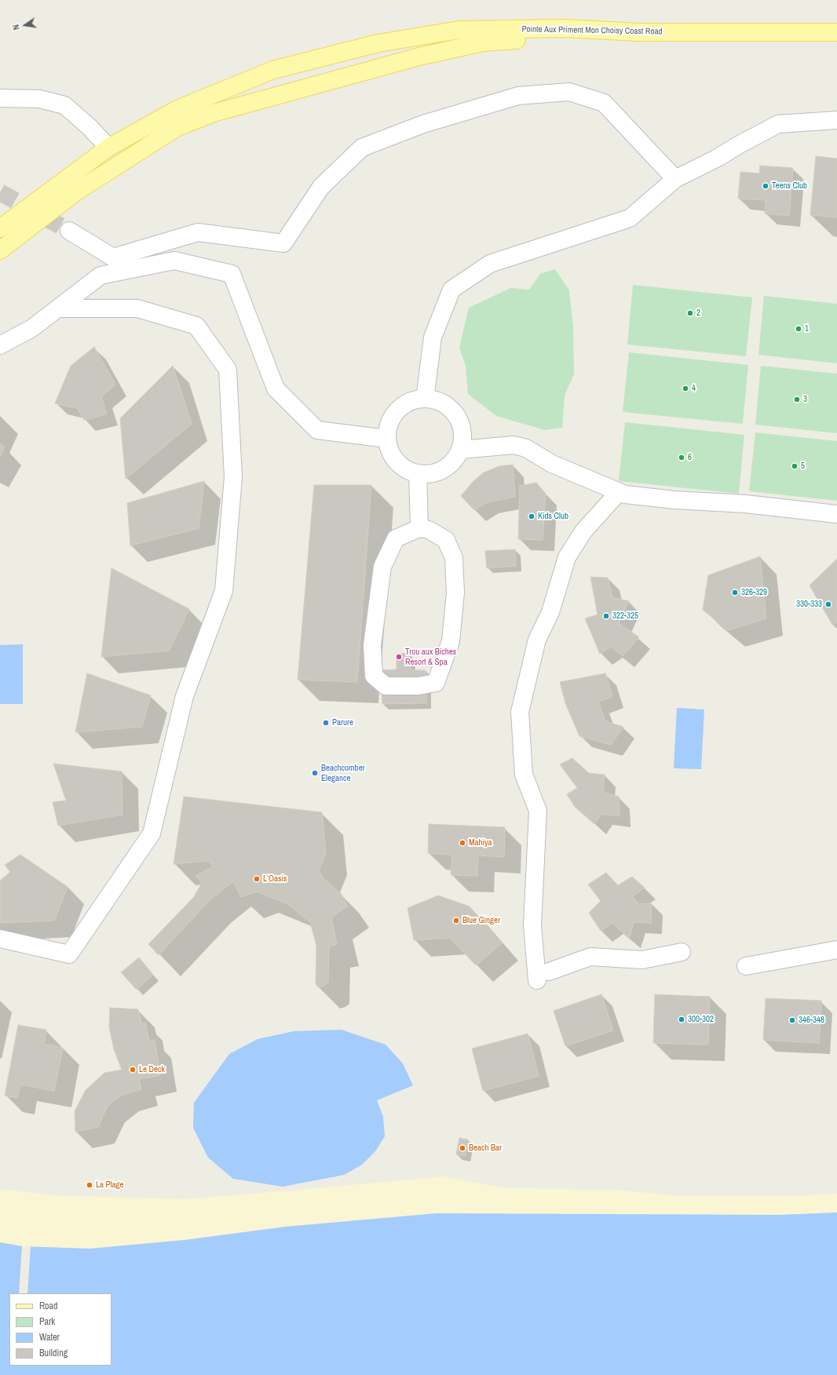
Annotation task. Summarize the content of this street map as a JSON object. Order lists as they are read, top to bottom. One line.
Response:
{"streets":{"main road":["Pointe Aux Priment Mon Choisy Coast Road"]},"places":["Teens Club","2","1","4","3","6","5","Kids Club","326-329","330-333","322-325","Trou aux Biches Resort & Spa","Parure","Beachcomber Elegance","Mahiya","L‘Oasis","Blue Ginger","300-302","346-348","Le Deck","Beach Bar","La Plage"],"legend":["Road","Park","Water","Building"],"north":"left"}
